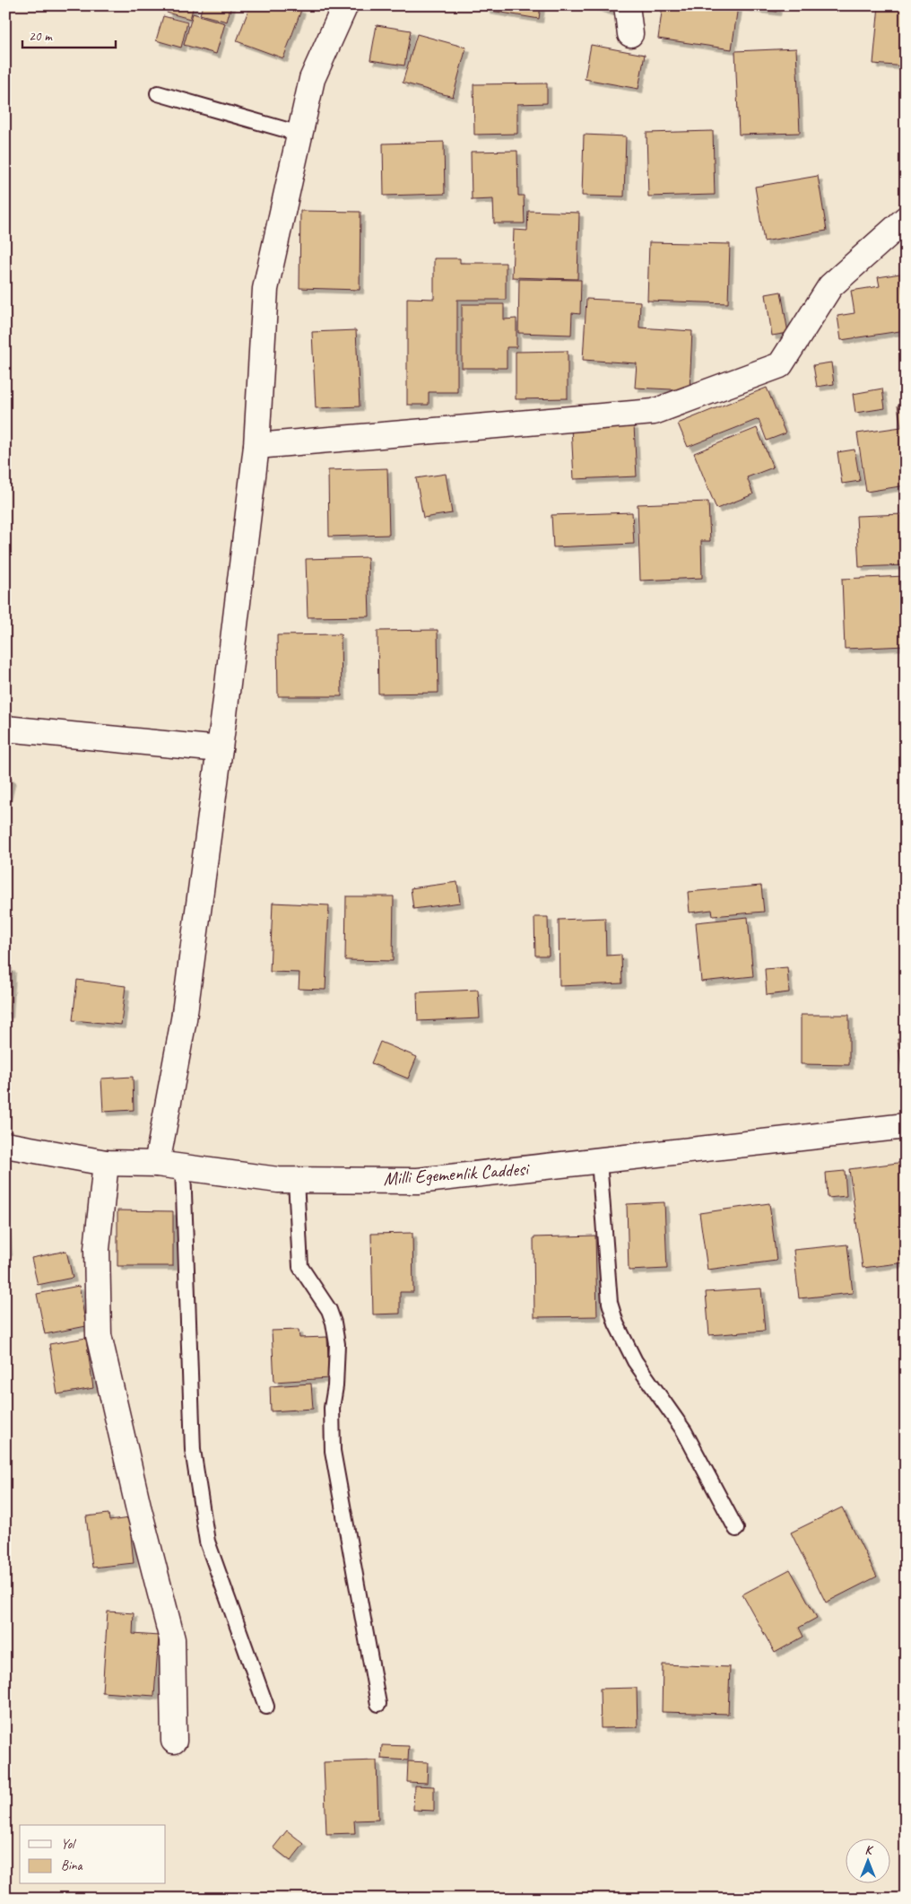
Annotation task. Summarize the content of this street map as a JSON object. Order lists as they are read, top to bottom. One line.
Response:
{"streets":{"street":["Milli Egemenlik Caddesi"]},"legend":["Yol","Bina"],"scale_bar":"20 m","north":"top"}
